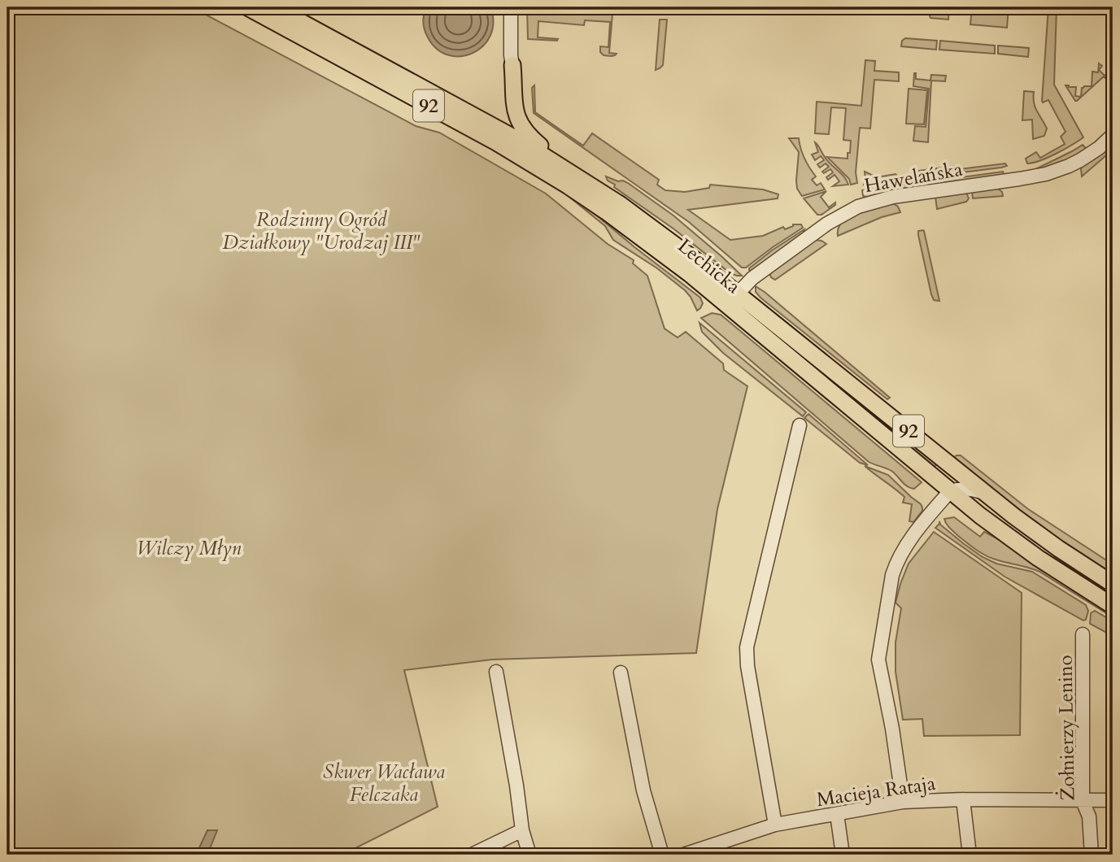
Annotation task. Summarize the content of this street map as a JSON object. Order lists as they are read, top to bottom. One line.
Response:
{"streets":{"main road":["92","Lechicka"],"street":["Hawelańska","Żołnierzy Lenino","Macieja Rataja"]},"crossings":[["Hawelańska","Lechicka"],["Żołnierzy Lenino","Macieja Rataja"]],"parks":["Rodzinny Ogród Działkowy \"Urodzaj III\"","Wilczy Młyn","Skwer Wacława Felczaka"]}
